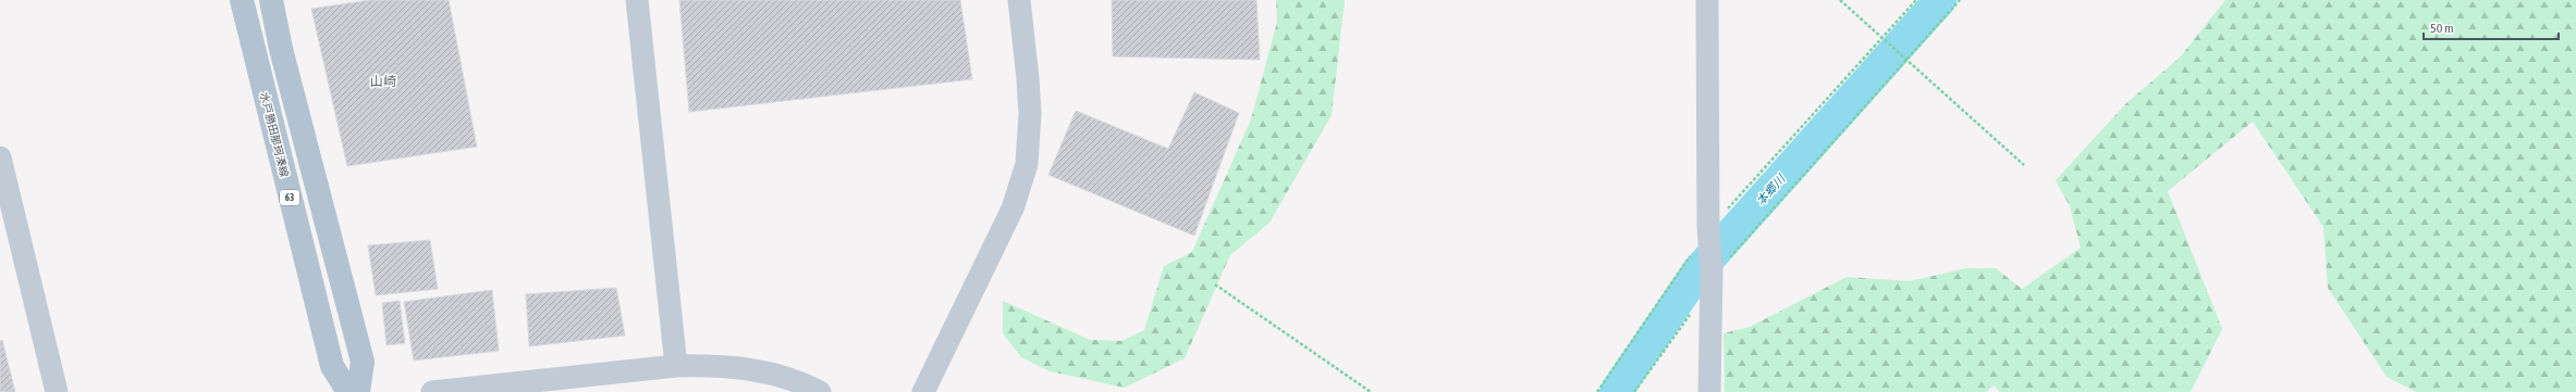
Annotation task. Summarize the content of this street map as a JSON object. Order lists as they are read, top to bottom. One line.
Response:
{"streets":{"main road":["水戸勝田那珂湊線","63"]},"districts":["山崎"],"water":["本郷川"],"scale_bar":"50 m"}
